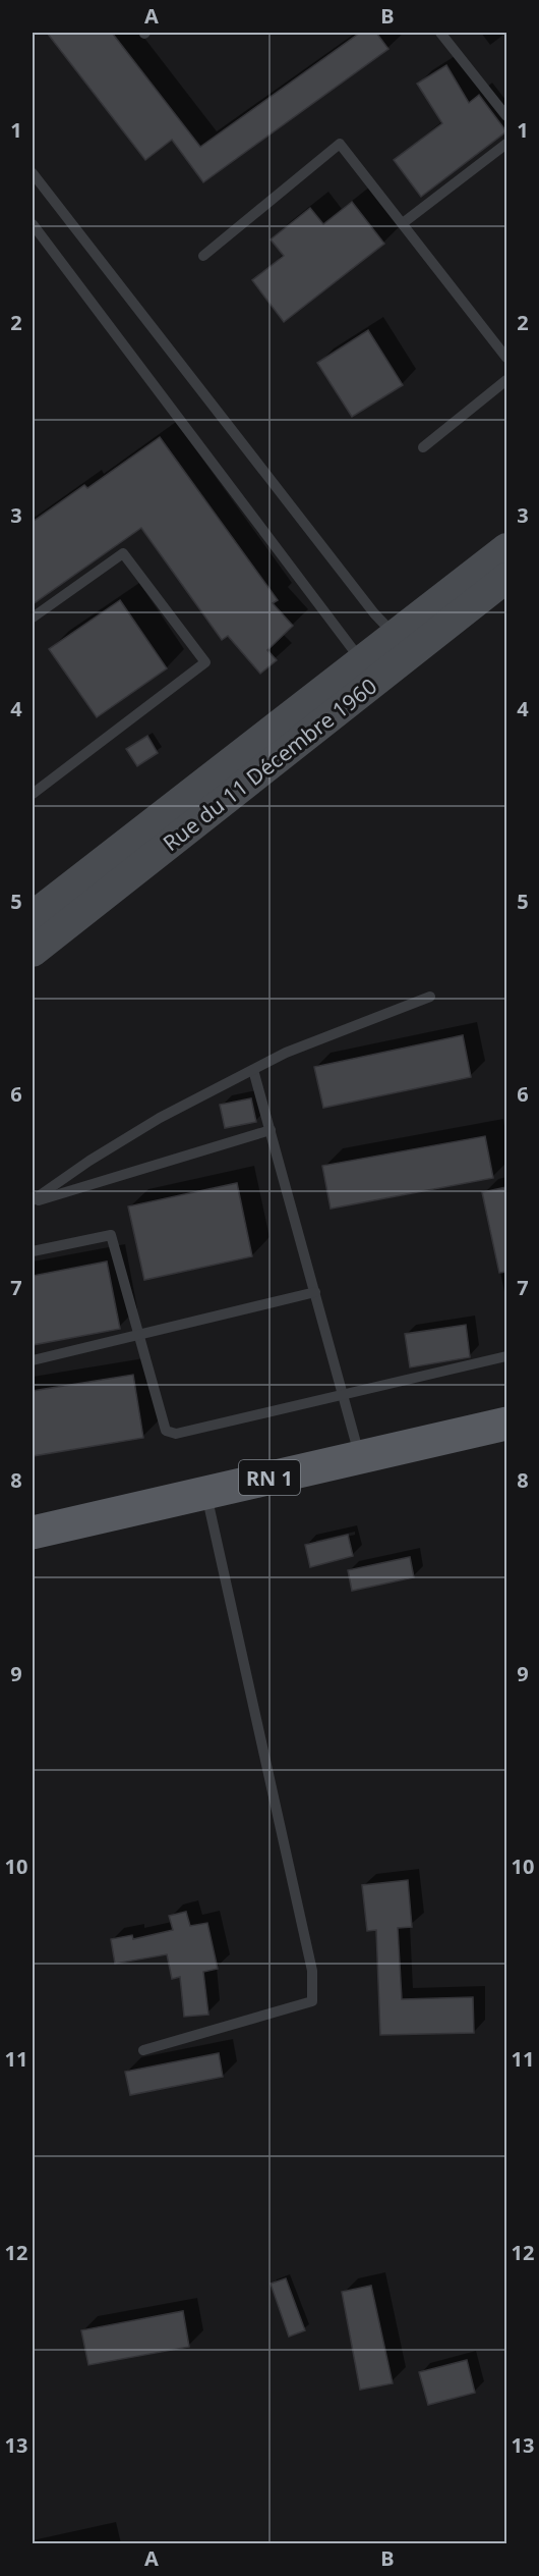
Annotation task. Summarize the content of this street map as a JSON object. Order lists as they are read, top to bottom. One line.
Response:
{"streets":{"main road":["Rue du 11 Décembre 1960","RN 1"]},"grid":{"columns":["A","B"],"rows":["1","2","3","4","5","6","7","8","9","10","11","12","13"]}}
